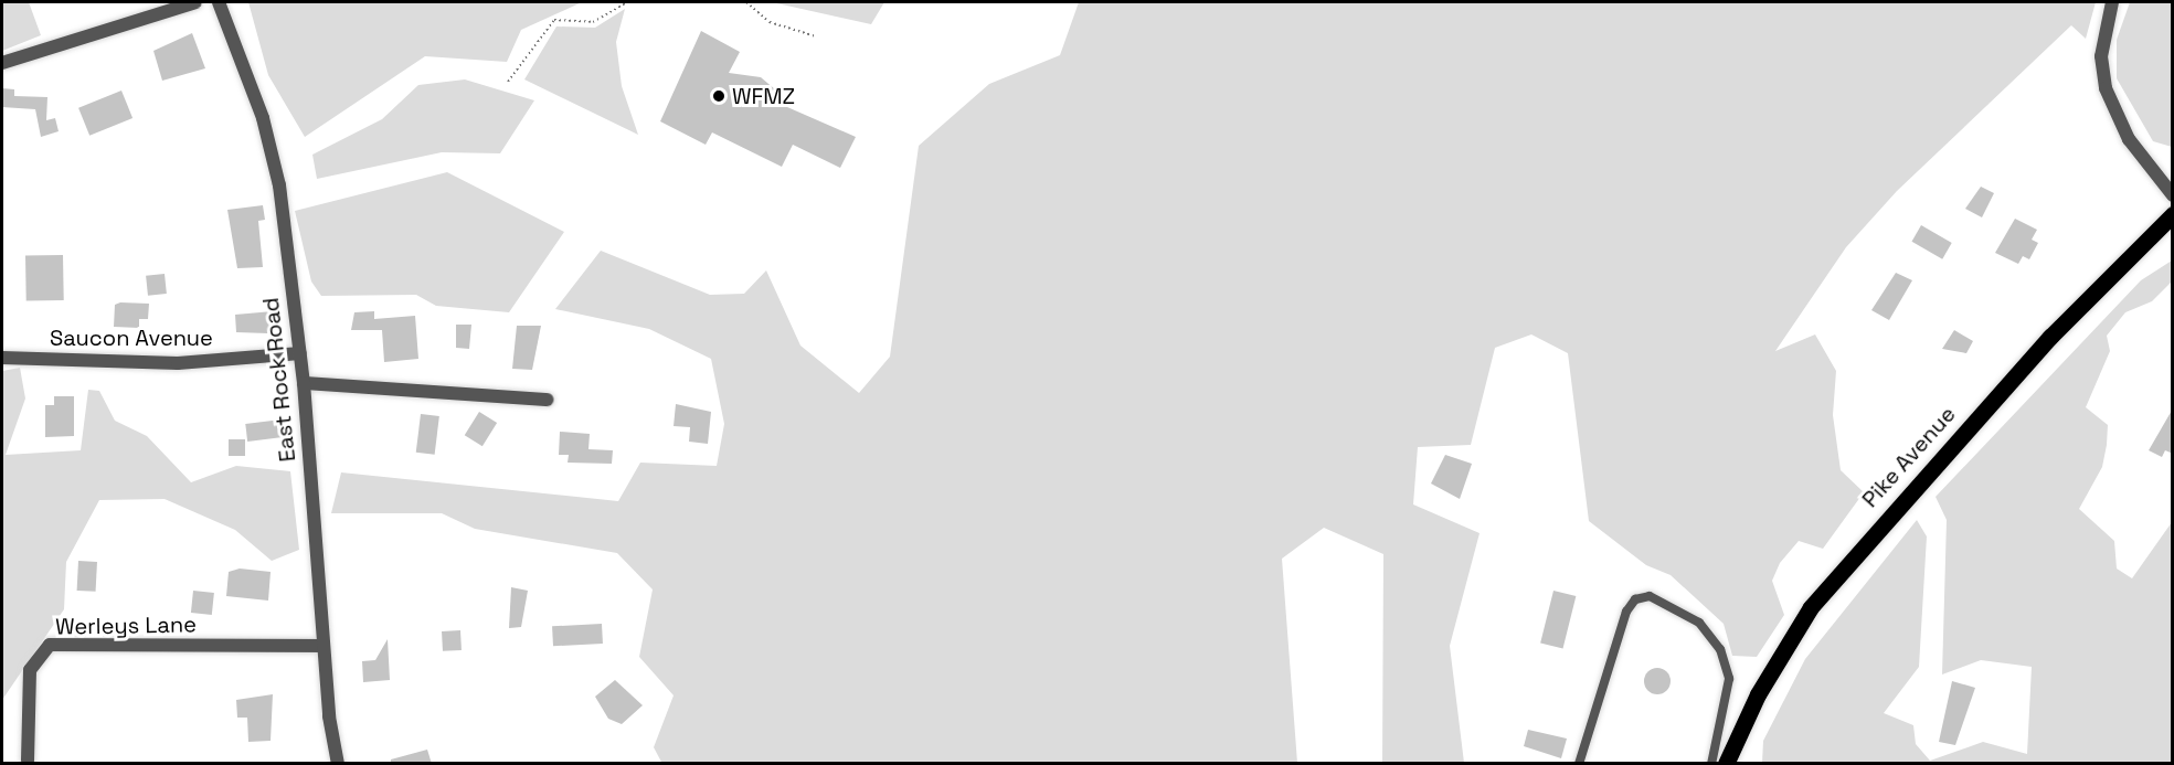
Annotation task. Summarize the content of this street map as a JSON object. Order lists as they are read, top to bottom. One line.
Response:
{"streets":{"main road":["Pike Avenue"],"street":["Saucon Avenue","East Rock Road","Werleys Lane"]},"crossings":[["Saucon Avenue","East Rock Road"],["East Rock Road","Werleys Lane"]],"places":["WFMZ"]}
